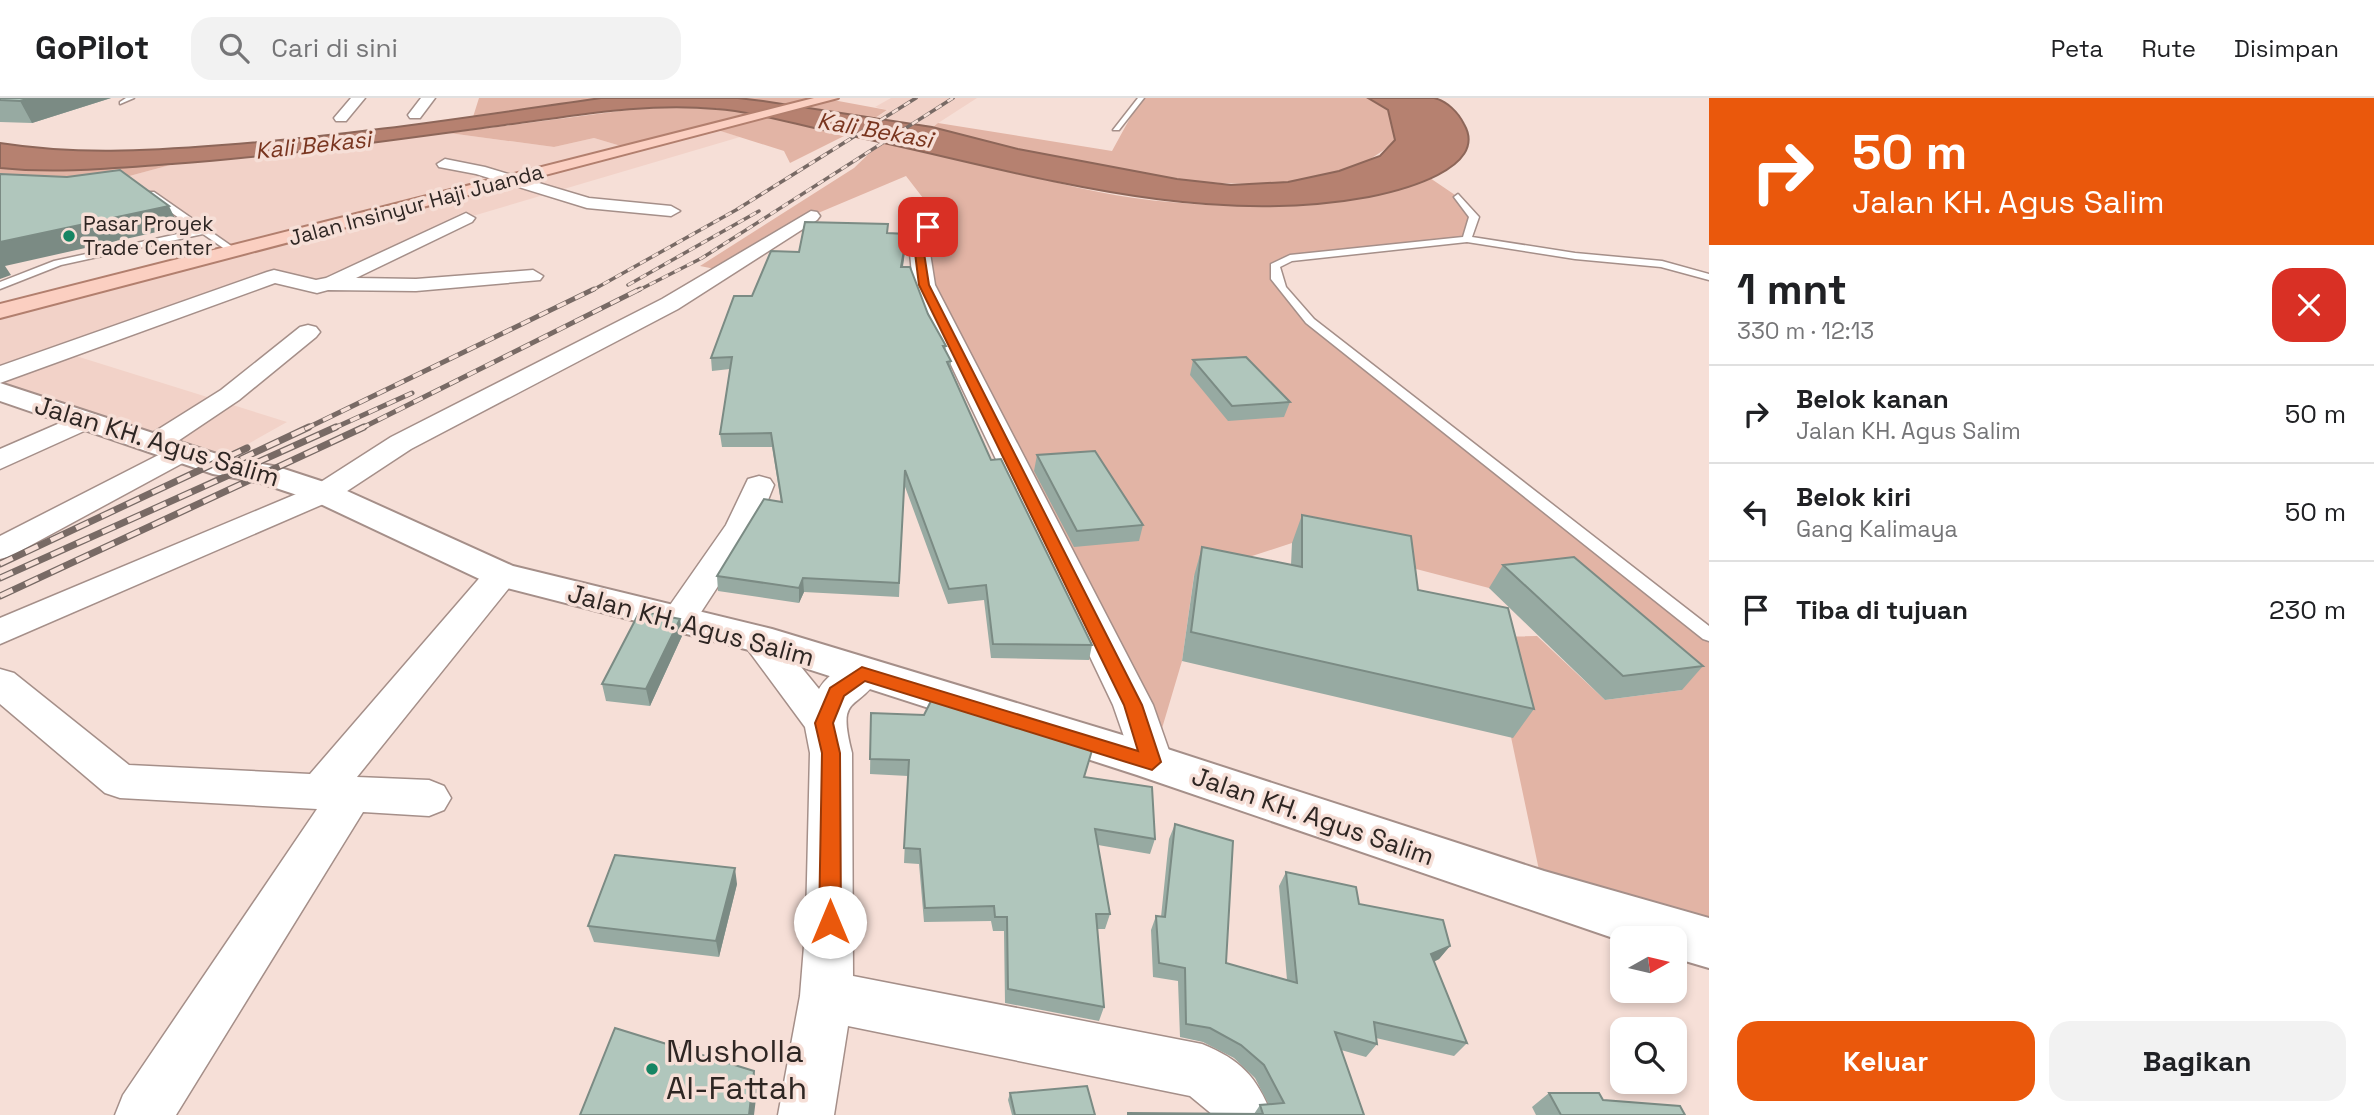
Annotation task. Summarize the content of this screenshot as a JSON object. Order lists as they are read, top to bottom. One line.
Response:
{"streets":{"main road":["Jalan Insinyur Haji Juanda"],"street":["Jalan KH. Agus Salim"]},"water":["Kali Bekasi"],"places":["Pasar Proyek Trade Center","Musholla Al-Fattah"],"north":"right","page":{"header":"GoPilot","search":"Cari di sini","nav":["Peta","Rute","Disimpan"],"turn":["50 m","Jalan KH. Agus Salim"],"heading":["1 mnt","330 m · 12:13"],"list":[{"name":"Belok kanan","note":"Jalan KH. Agus Salim","value":"50 m"},{"name":"Belok kiri","note":"Gang Kalimaya","value":"50 m"},{"name":"Tiba di tujuan","value":"230 m"}],"buttons":["Keluar","Bagikan"]}}
